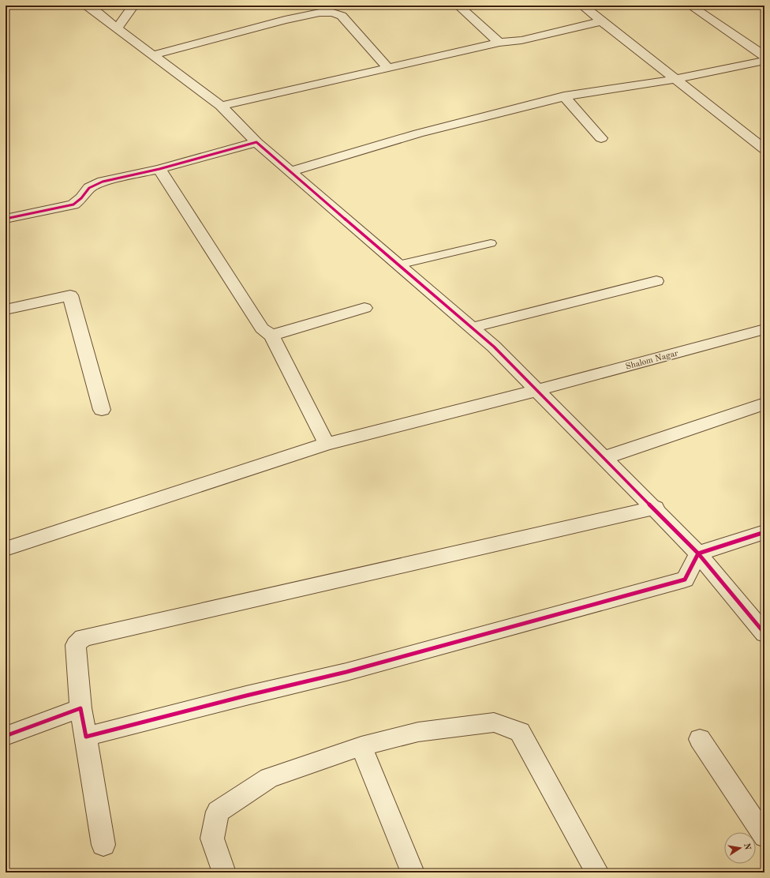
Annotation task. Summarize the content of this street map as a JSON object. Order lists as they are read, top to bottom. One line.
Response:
{"streets":{"street":["Shalom Nagar"]},"north":"right"}
